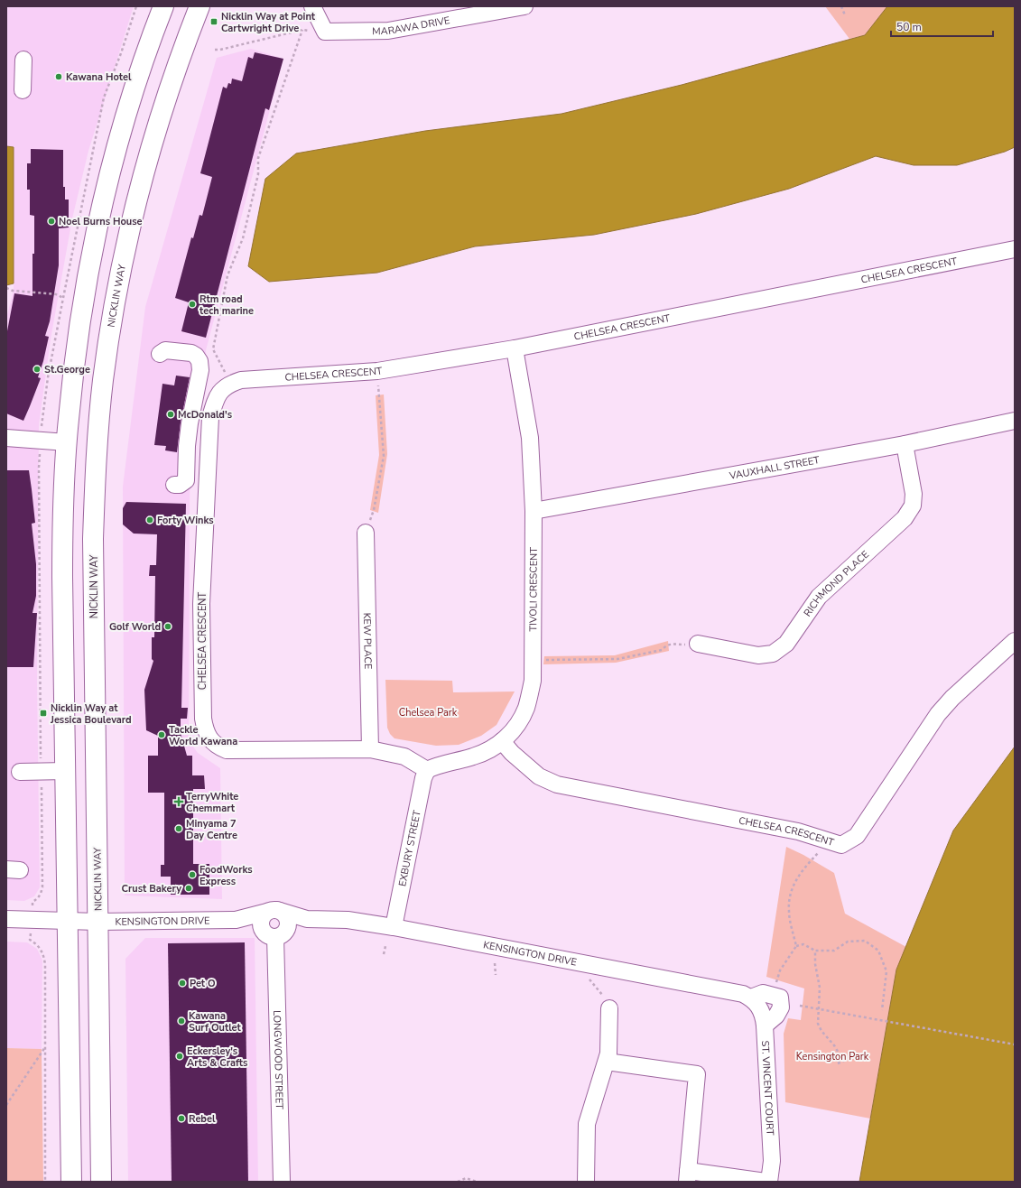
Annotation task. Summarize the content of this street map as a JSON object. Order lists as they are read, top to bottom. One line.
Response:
{"streets":{"highway":["NICKLIN WAY"],"street":["MARAWA DRIVE","CHELSEA CRESCENT","VAUXHALL STREET","RICHMOND PLACE","TIVOLI CRESCENT","KEW PLACE","EXBURY STREET","KENSINGTON DRIVE","LONGWOOD STREET","ST. VINCENT COURT"]},"crossings":[["CHELSEA CRESCENT","TIVOLI CRESCENT"],["CHELSEA CRESCENT","KEW PLACE"],["CHELSEA CRESCENT","EXBURY STREET"],["NICKLIN WAY","KENSINGTON DRIVE"],["VAUXHALL STREET","RICHMOND PLACE"],["VAUXHALL STREET","TIVOLI CRESCENT"],["TIVOLI CRESCENT","EXBURY STREET"],["EXBURY STREET","KENSINGTON DRIVE"],["KENSINGTON DRIVE","LONGWOOD STREET"],["KENSINGTON DRIVE","ST. VINCENT COURT"]],"parks":["Chelsea Park","Kensington Park"],"places":{"transit":["Nicklin Way at Point Cartwright Drive","Nicklin Way at Jessica Boulevard"],"other":["Kawana Hotel","Noel Burns House","Rtm road tech marine","St.George","McDonald's","Forty Winks","Golf World","Tackle World Kawana","Minyama 7 Day Centre","FoodWorks Express","Crust Bakery","Pet O","Kawana Surf Outlet","Eckersley's Arts & Crafts","Rebel"],"health":["TerryWhite Chemmart"]},"scale_bar":"50 m"}
